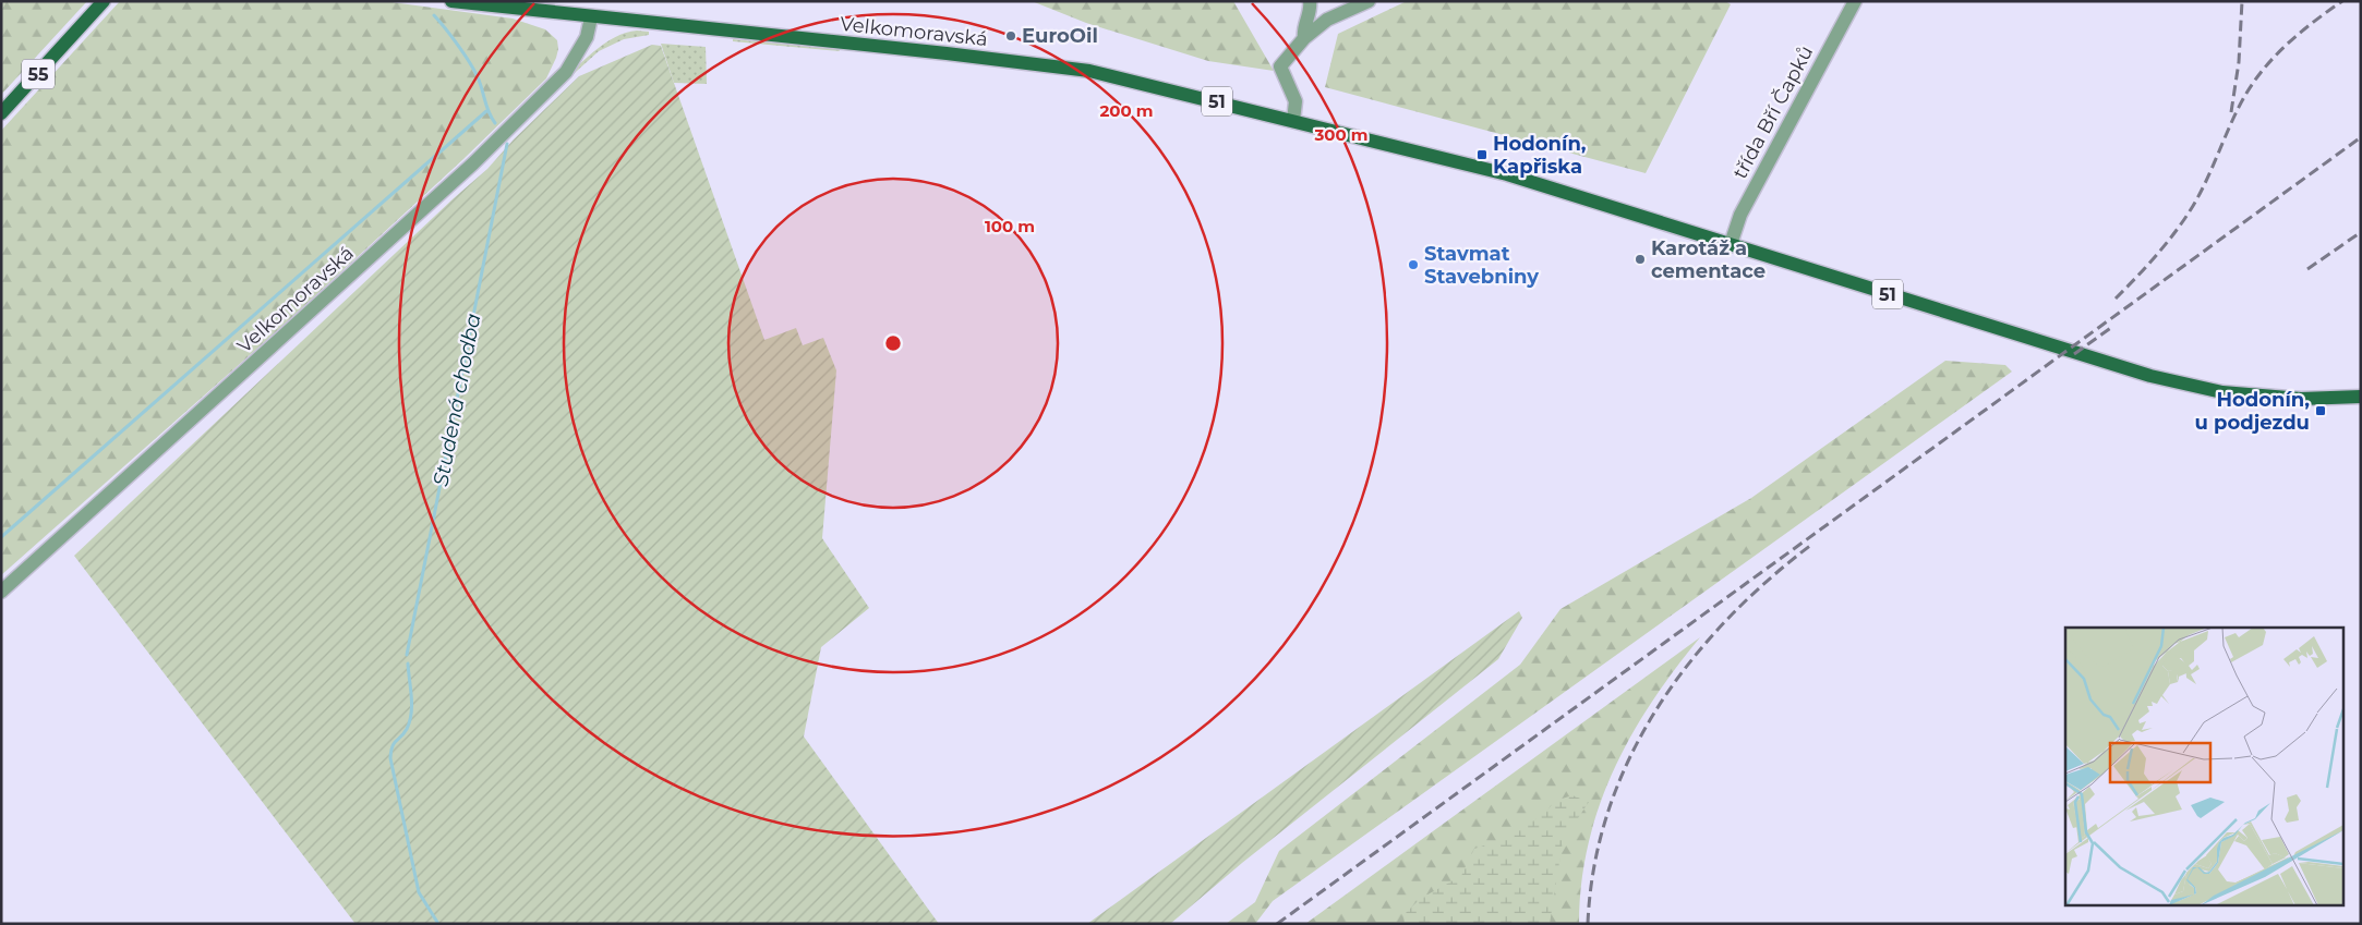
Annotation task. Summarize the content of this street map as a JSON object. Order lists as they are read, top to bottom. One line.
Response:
{"streets":{"main road":["Velkomoravská","55","51"],"street":["třída Bří Čapků"]},"crossings":[["Velkomoravská","třída Bří Čapků"]],"water":["Studená chodba"],"places":{"other":["EuroOil","Karotáž a cementace","Stavmat Stavebniny"],"transit":["Hodonín, Kapřiska","Hodonín, u podjezdu"]},"rings":["200 m","300 m","100 m"]}
